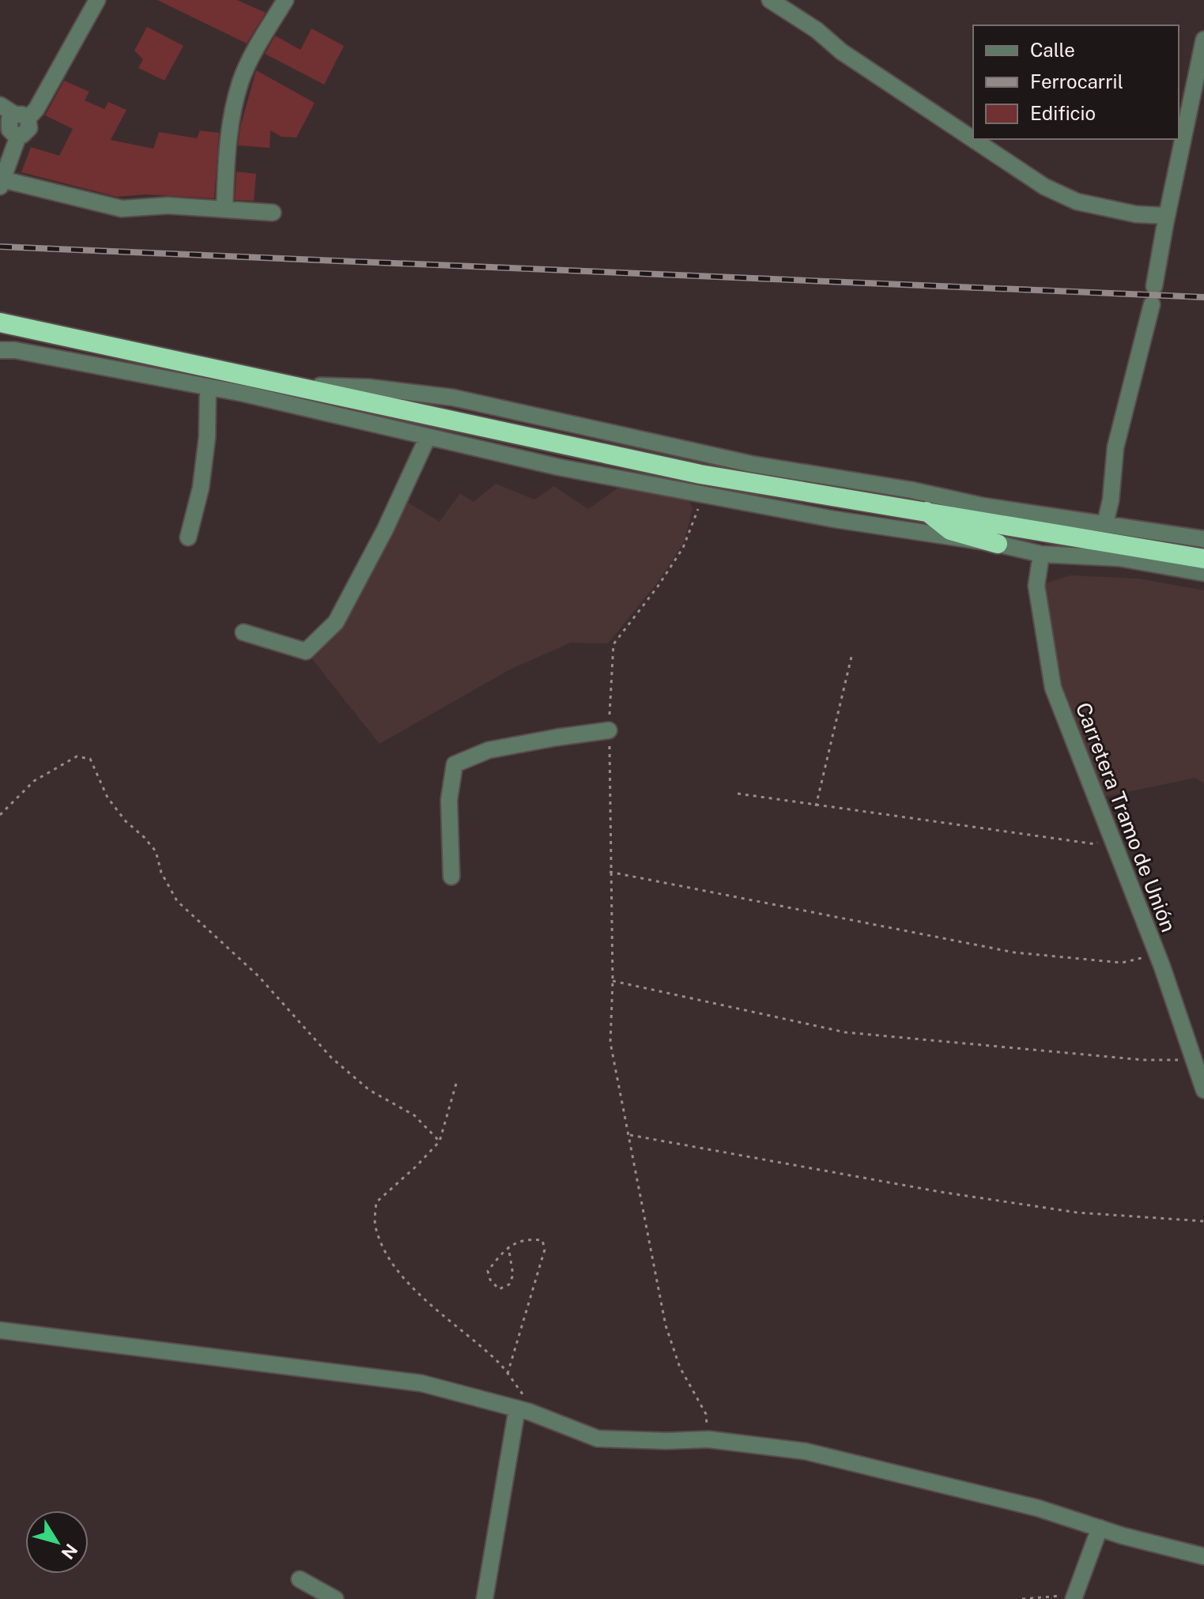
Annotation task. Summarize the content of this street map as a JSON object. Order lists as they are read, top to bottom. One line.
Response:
{"streets":{"street":["Carretera Tramo de Unión"]},"legend":["Calle","Ferrocarril","Edificio"],"north":"bottom right"}
